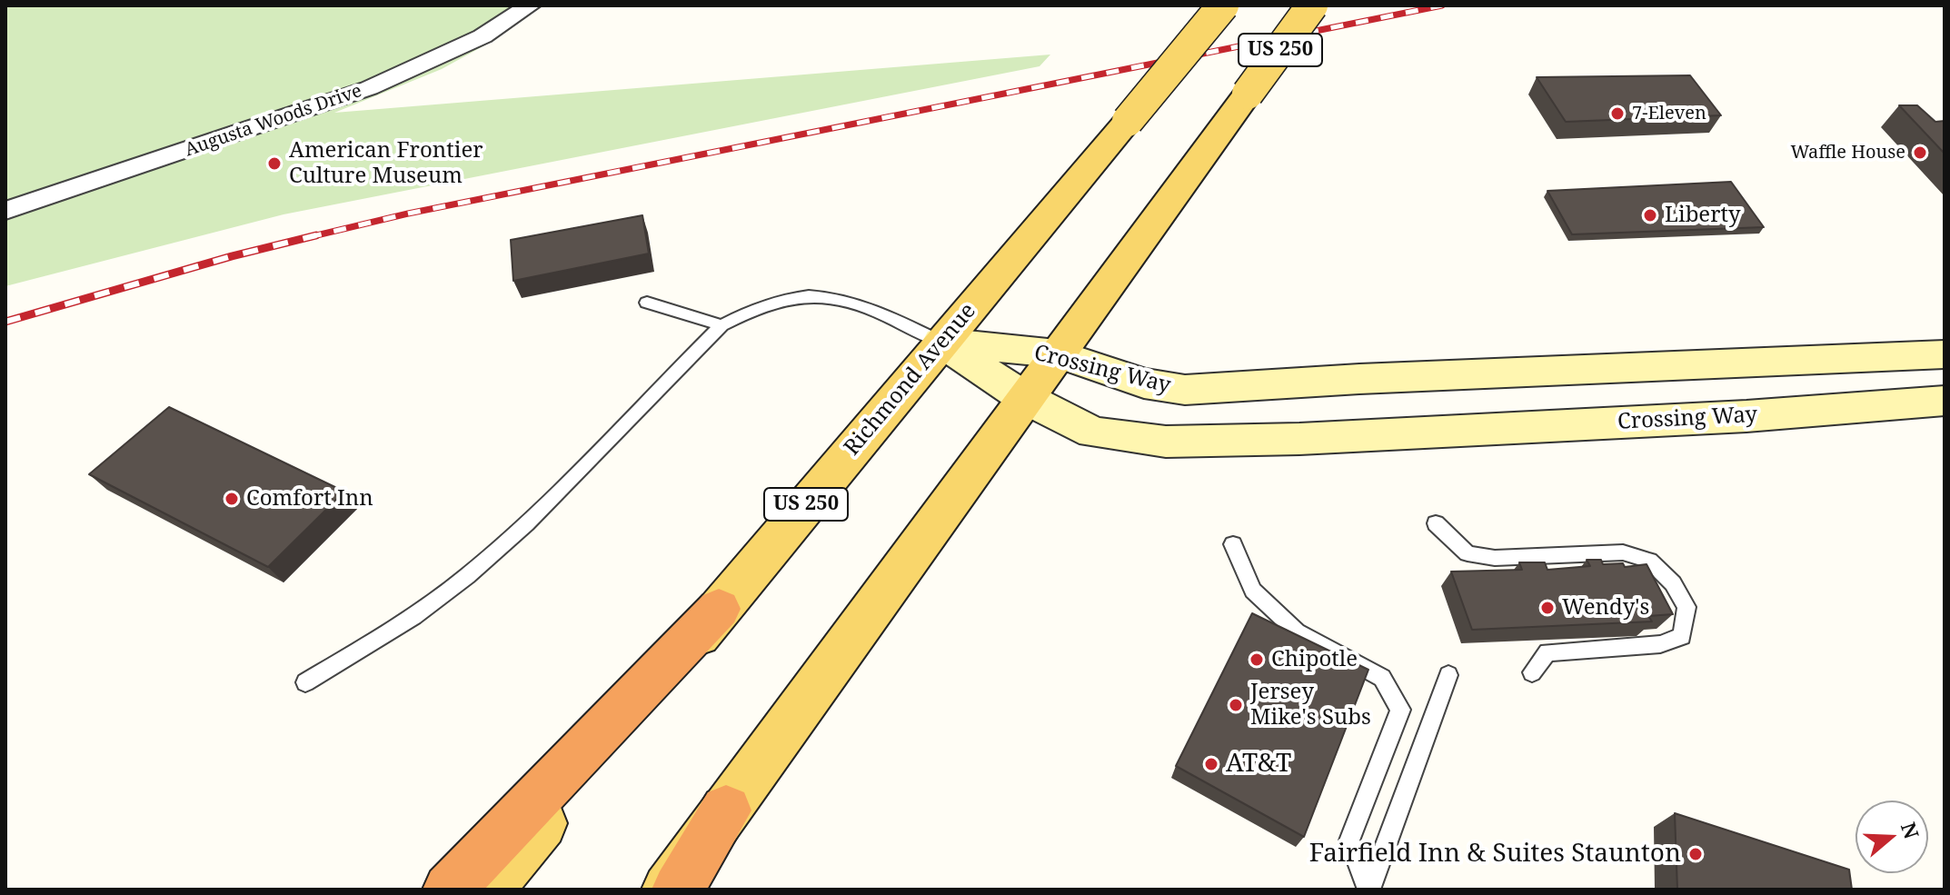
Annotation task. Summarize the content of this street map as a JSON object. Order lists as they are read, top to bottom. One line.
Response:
{"streets":{"main road":["US 250","Richmond Avenue"],"street":["Augusta Woods Drive","Crossing Way"]},"crossings":[["US 250","Crossing Way"],["Crossing Way","Richmond Avenue"]],"places":["7-Eleven","Waffle House","American Frontier Culture Museum","Liberty","Comfort Inn","Wendy's","Chipotle","Jersey Mike's Subs","AT&T","Fairfield Inn & Suites Staunton"],"north":"right"}
